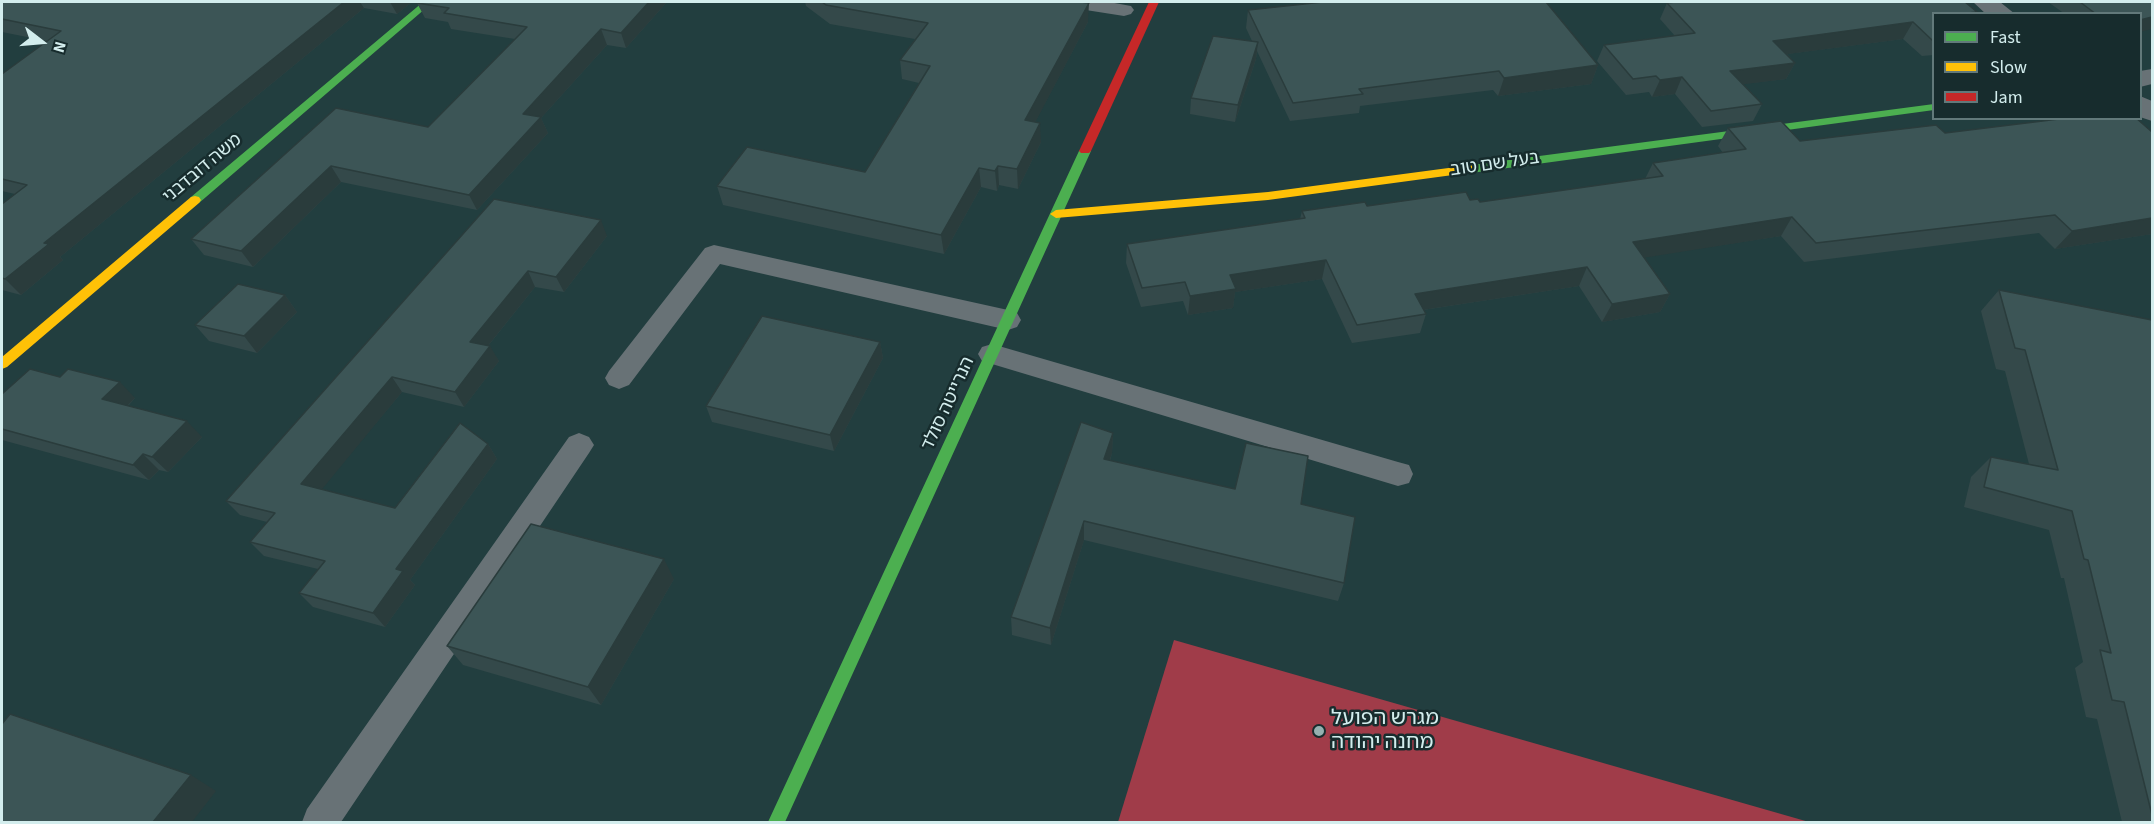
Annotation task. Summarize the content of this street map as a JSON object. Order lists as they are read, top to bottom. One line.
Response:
{"streets":{"street":["בעל שם טוב","משה דובדבני","הנרייטה סולד"]},"crossings":[["בעל שם טוב","הנרייטה סולד"]],"places":["מגרש הפועל מחנה יהודה"],"legend":["Fast","Slow","Jam"],"north":"right"}
